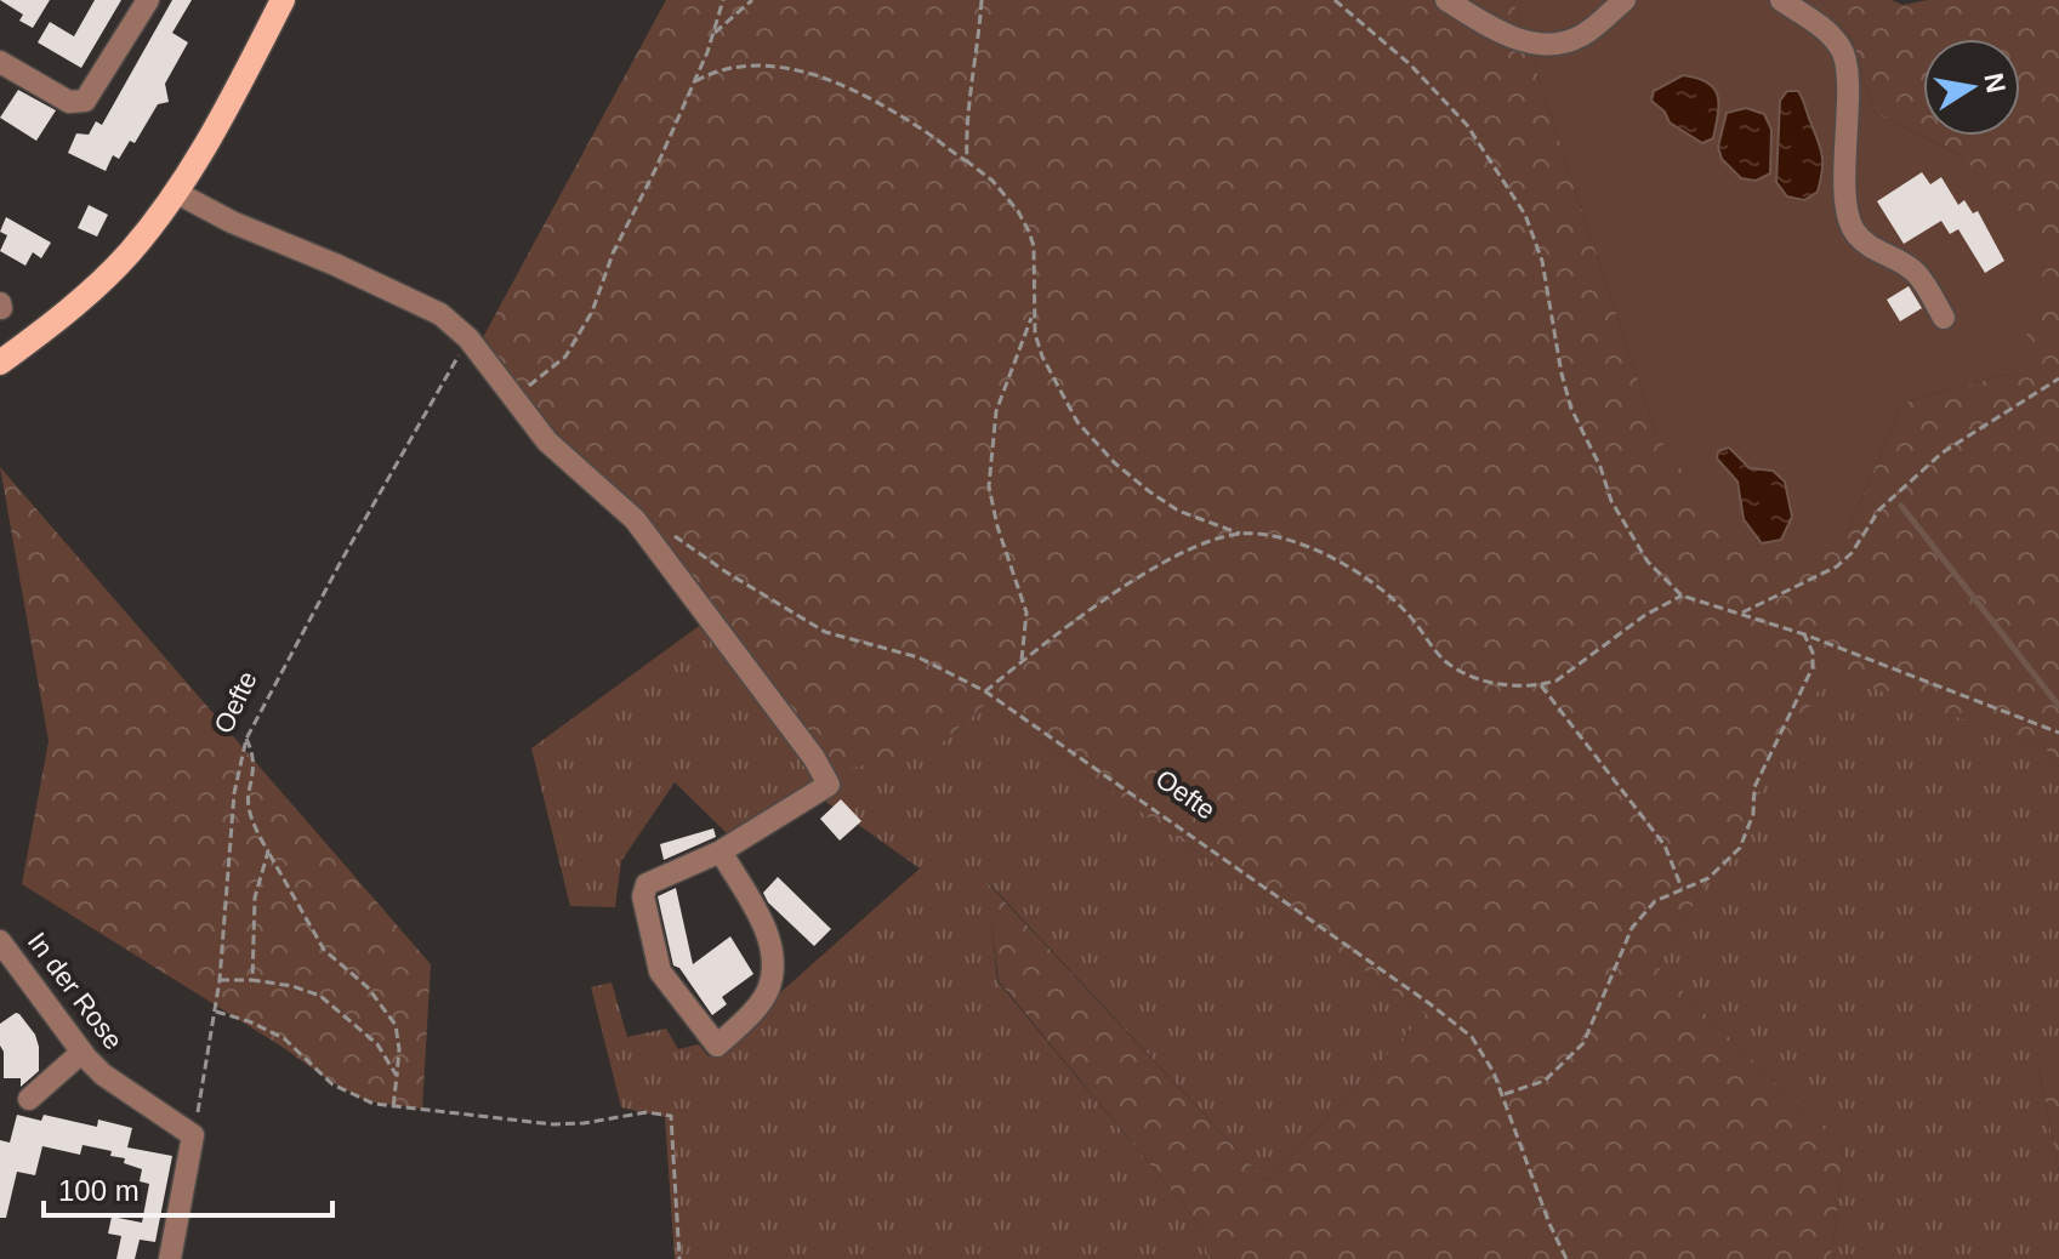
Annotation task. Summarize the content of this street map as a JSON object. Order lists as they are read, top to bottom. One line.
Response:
{"streets":{"street":["In der Rose"],"path":["Oefte"]},"crossings":[["Oefte","In der Rose"]],"scale_bar":"100 m","north":"right"}
